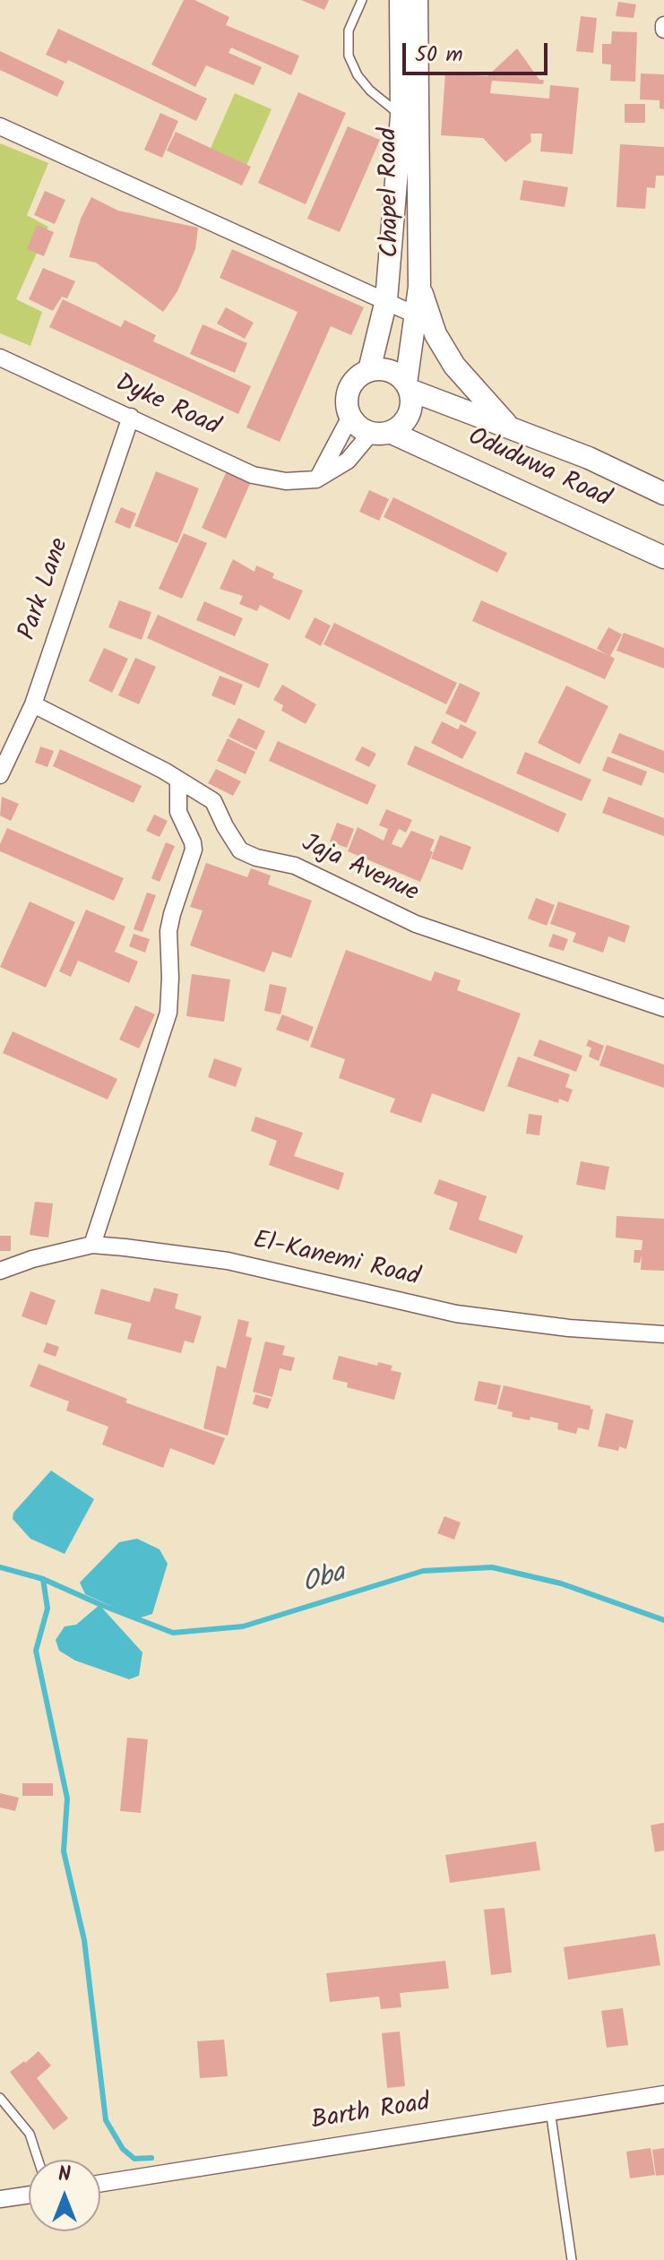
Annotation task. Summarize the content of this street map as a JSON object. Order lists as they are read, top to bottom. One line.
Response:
{"streets":{"street":["Chapel Road","Dyke Road","Oduduwa Road","Park Lane","Jaja Avenue","El-Kanemi Road","Barth Road"]},"crossings":[["Chapel Road","Dyke Road"],["Chapel Road","Oduduwa Road"],["Dyke Road","Oduduwa Road"],["Dyke Road","Park Lane"],["Park Lane","Jaja Avenue"]],"water":["Oba"],"scale_bar":"50 m","north":"top"}
